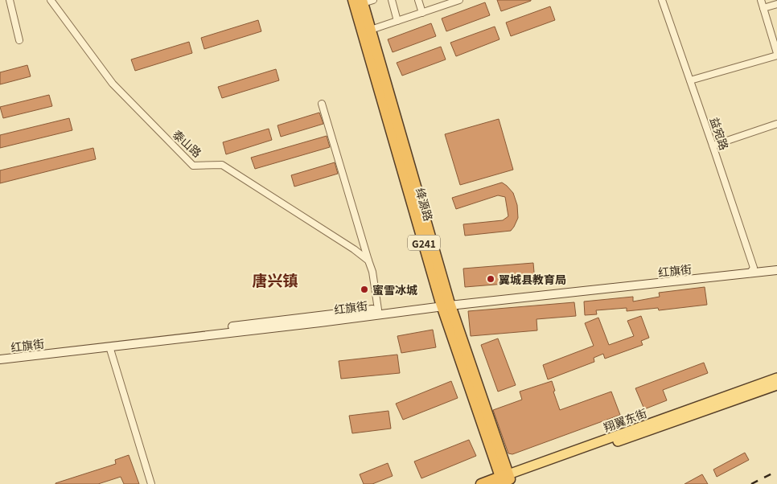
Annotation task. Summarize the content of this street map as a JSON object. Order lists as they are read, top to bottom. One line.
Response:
{"streets":{"highway":["绛源路","G241","翔翼东街"],"main road":["红旗街"],"street":["益宛路","泰山路"]},"crossings":[["益宛路","红旗街"],["绛源路","红旗街"],["绛源路","翔翼东街"]],"districts":["唐兴镇"],"places":["翼城县教育局","蜜雪冰城"]}
